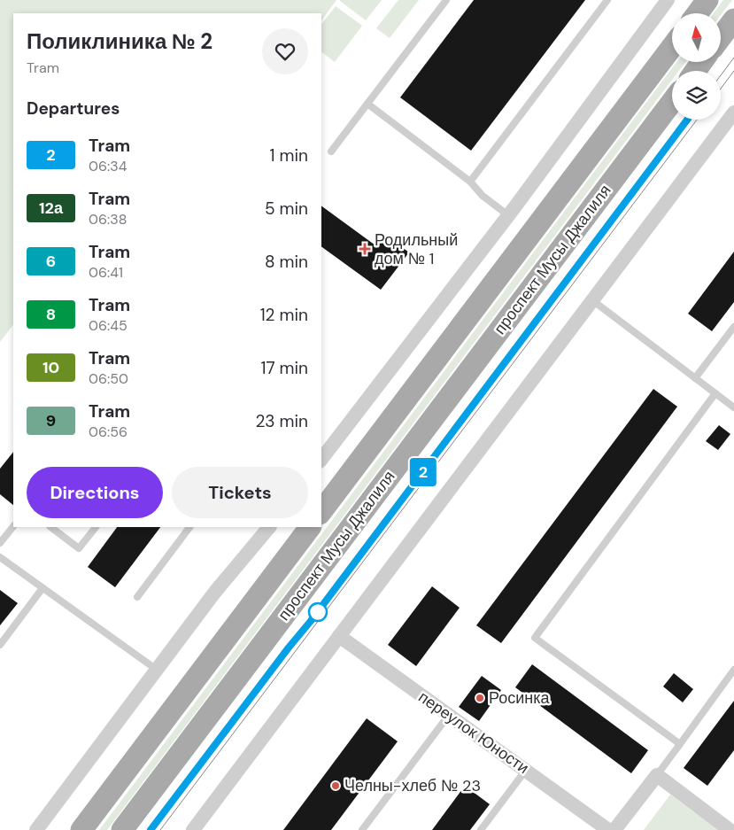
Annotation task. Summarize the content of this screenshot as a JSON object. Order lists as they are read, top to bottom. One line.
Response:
{"streets":{"main road":["проспект Мусы Джалиля"],"street":["переулок Юности"]},"places":{"health":["Родильный дом № 1"],"other":["Росинка","Челны-хлеб № 23"]},"lines":["tram line 2"],"north":"top","page":{"on_map":"2","heading":[["Поликлиника № 2","Tram"],"Departures"],"list":[{"mark":"2","name":"Tram","note":"06:34","value":"1 min"},{"mark":"12а","name":"Tram","note":"06:38","value":"5 min"},{"mark":"6","name":"Tram","note":"06:41","value":"8 min"},{"mark":"8","name":"Tram","note":"06:45","value":"12 min"},{"mark":"10","name":"Tram","note":"06:50","value":"17 min"},{"mark":"9","name":"Tram","note":"06:56","value":"23 min"}],"buttons":["Directions","Tickets"]}}
